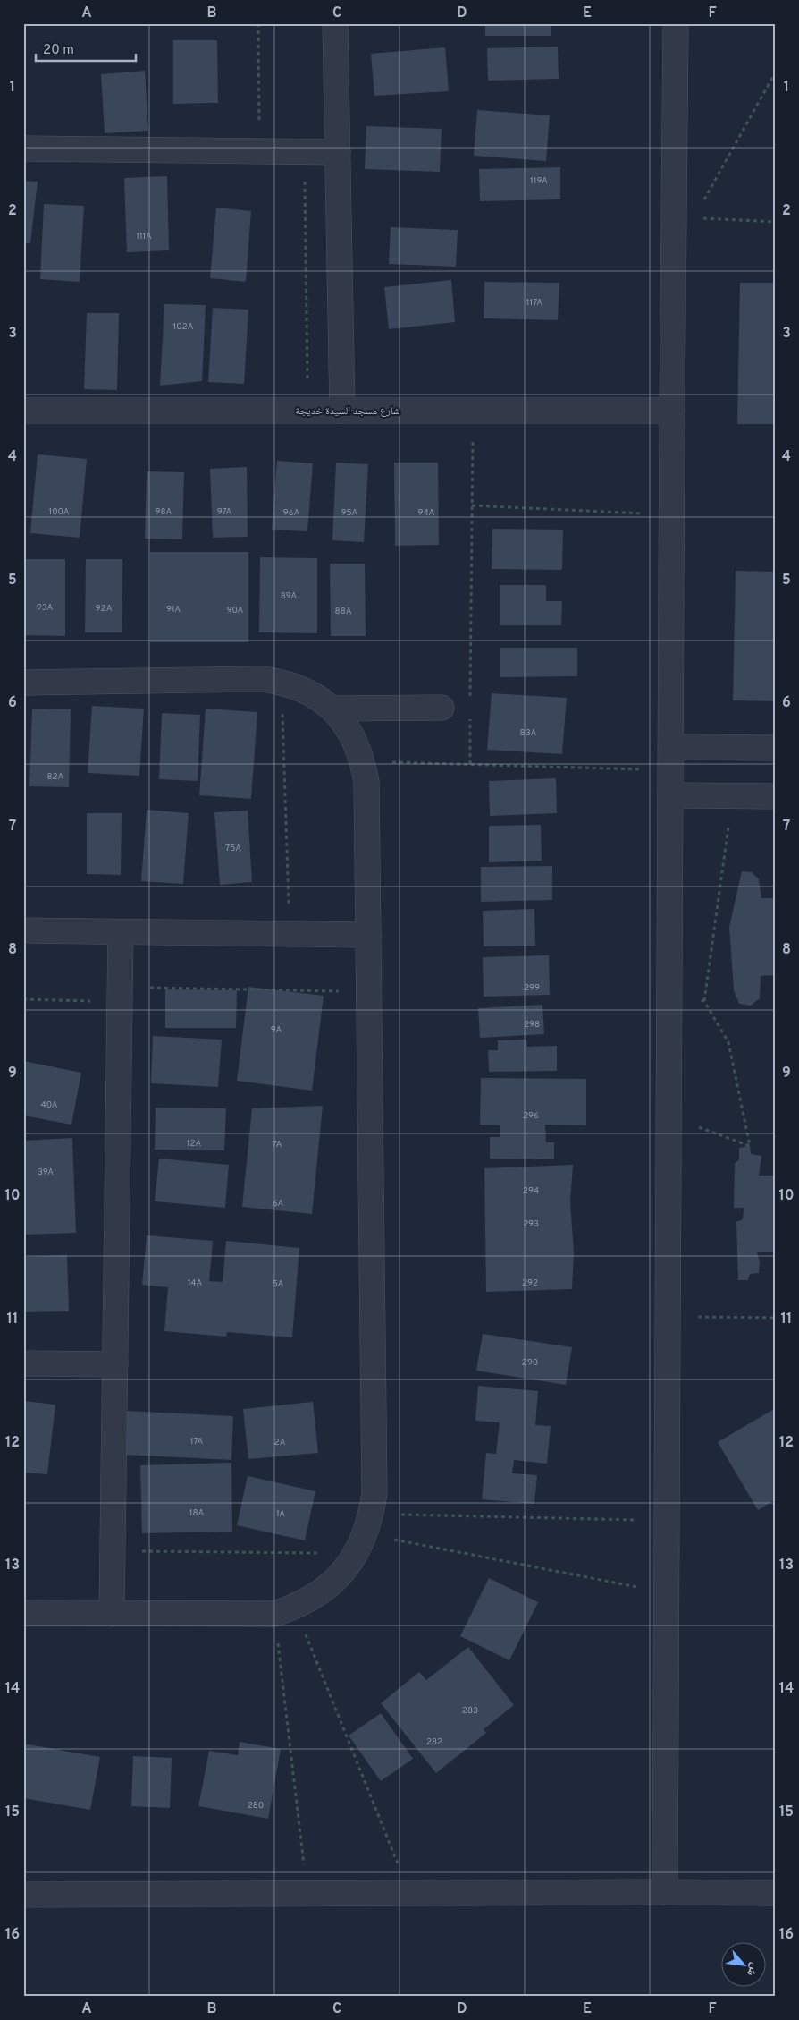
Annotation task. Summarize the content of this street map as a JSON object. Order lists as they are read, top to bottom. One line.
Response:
{"streets":{"street":["شارع مسجد السيدة خديجة"]},"house_numbers":["119A","111A","117A","102A","100A","98A","97A","96A","95A","94A","89A","93A","92A","91A","90A","88A","83A","82A","75A","299","298","9A","40A","296","12A","7A","39A","294","6A","293","14A","292","5A","290","17A","2A","18A","1A","283","282","280"],"scale_bar":"20 m","north":"bottom right","grid":{"columns":["A","B","C","D","E","F"],"rows":["1","2","3","4","5","6","7","8","9","10","11","12","13","14","15","16"]}}
